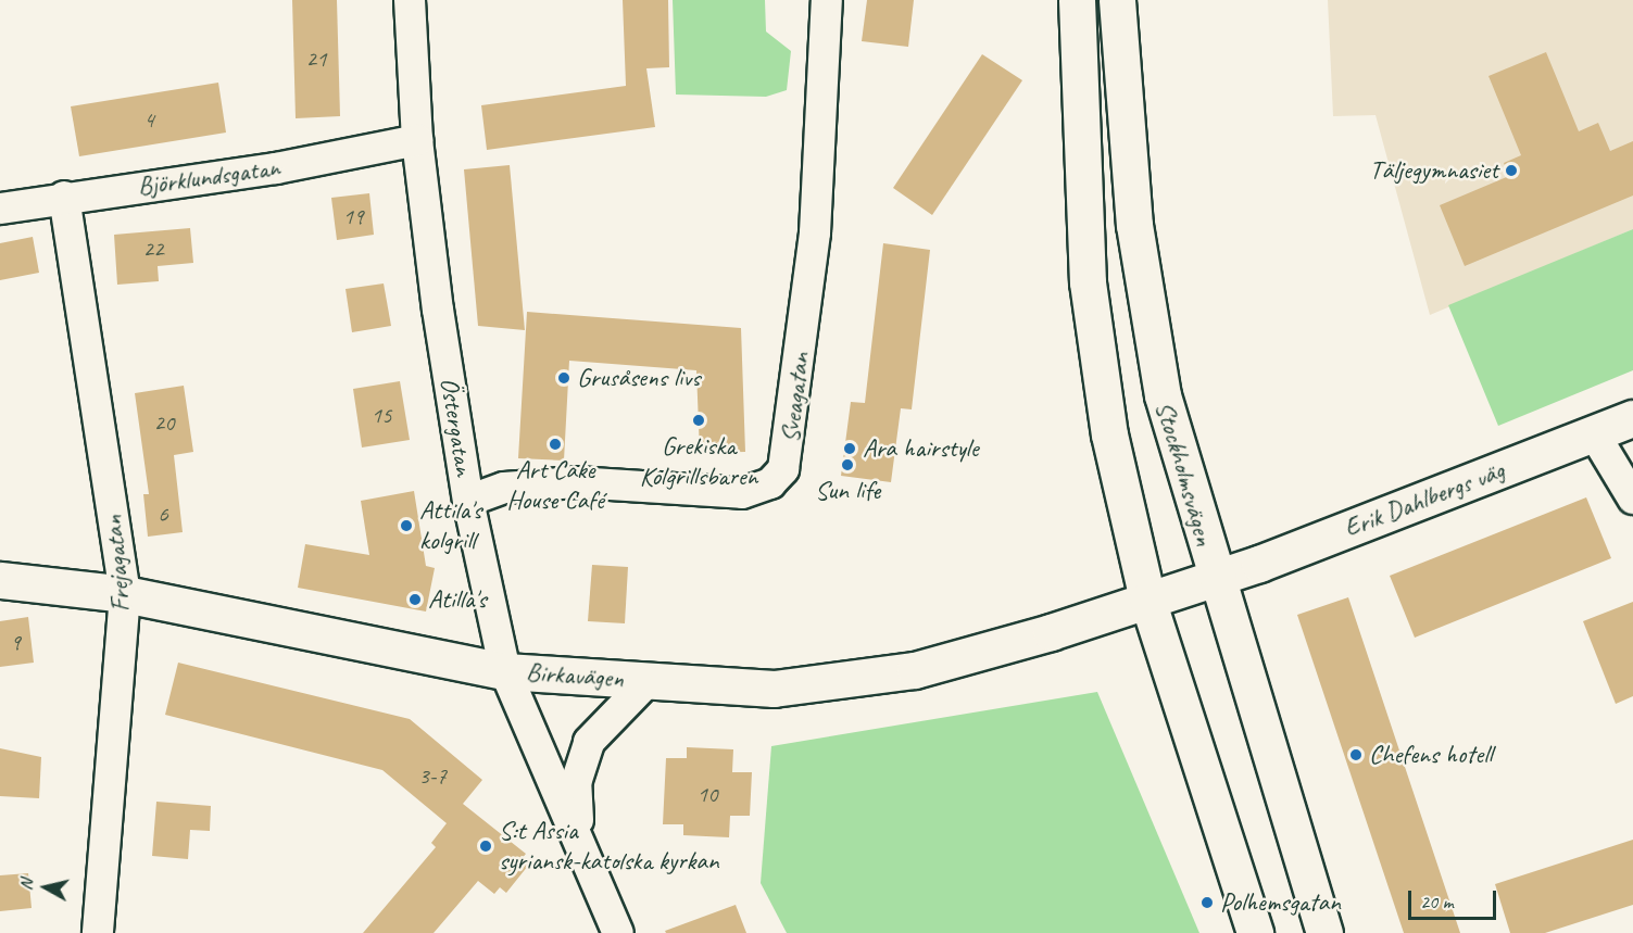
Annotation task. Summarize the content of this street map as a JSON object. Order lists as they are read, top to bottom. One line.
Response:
{"streets":{"main road":["Stockholmsvägen","Erik Dahlbergs väg","Birkavägen"],"street":["Björklundsgatan","Sveagatan","Östergatan","Frejagatan"]},"crossings":[["Björklundsgatan","Östergatan"],["Björklundsgatan","Frejagatan"],["Sveagatan","Östergatan"],["Östergatan","Birkavägen"],["Stockholmsvägen","Erik Dahlbergs väg"],["Erik Dahlbergs väg","Birkavägen"],["Frejagatan","Birkavägen"]],"places":["Täljegymnasiet","Grusåsens livs","Grekiska Kolgrillsbaren","Art Cake House Café","Ara hairstyle","Sun life","Attila's kolgrill","Atilla's","Chefens hotell","S:t Assia syriansk-katolska kyrkan","Polhemsgatan"],"house_numbers":["21","4","19","22","15","20","6","9","3-7","10"],"scale_bar":"20 m","north":"left"}
